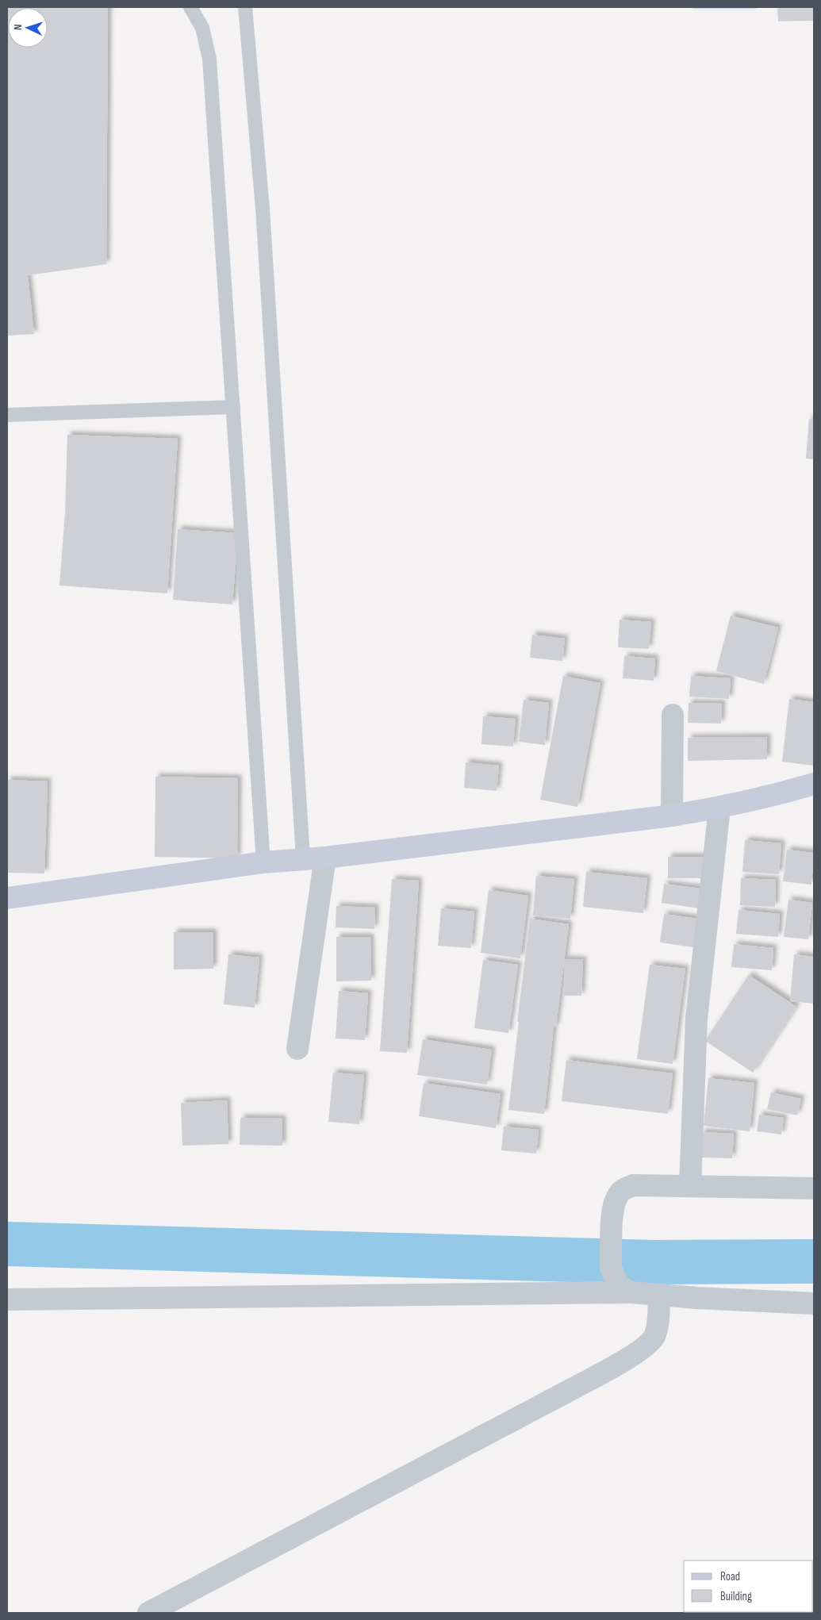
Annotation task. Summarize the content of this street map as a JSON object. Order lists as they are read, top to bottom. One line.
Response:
{"legend":["Road","Building"],"north":"left"}
